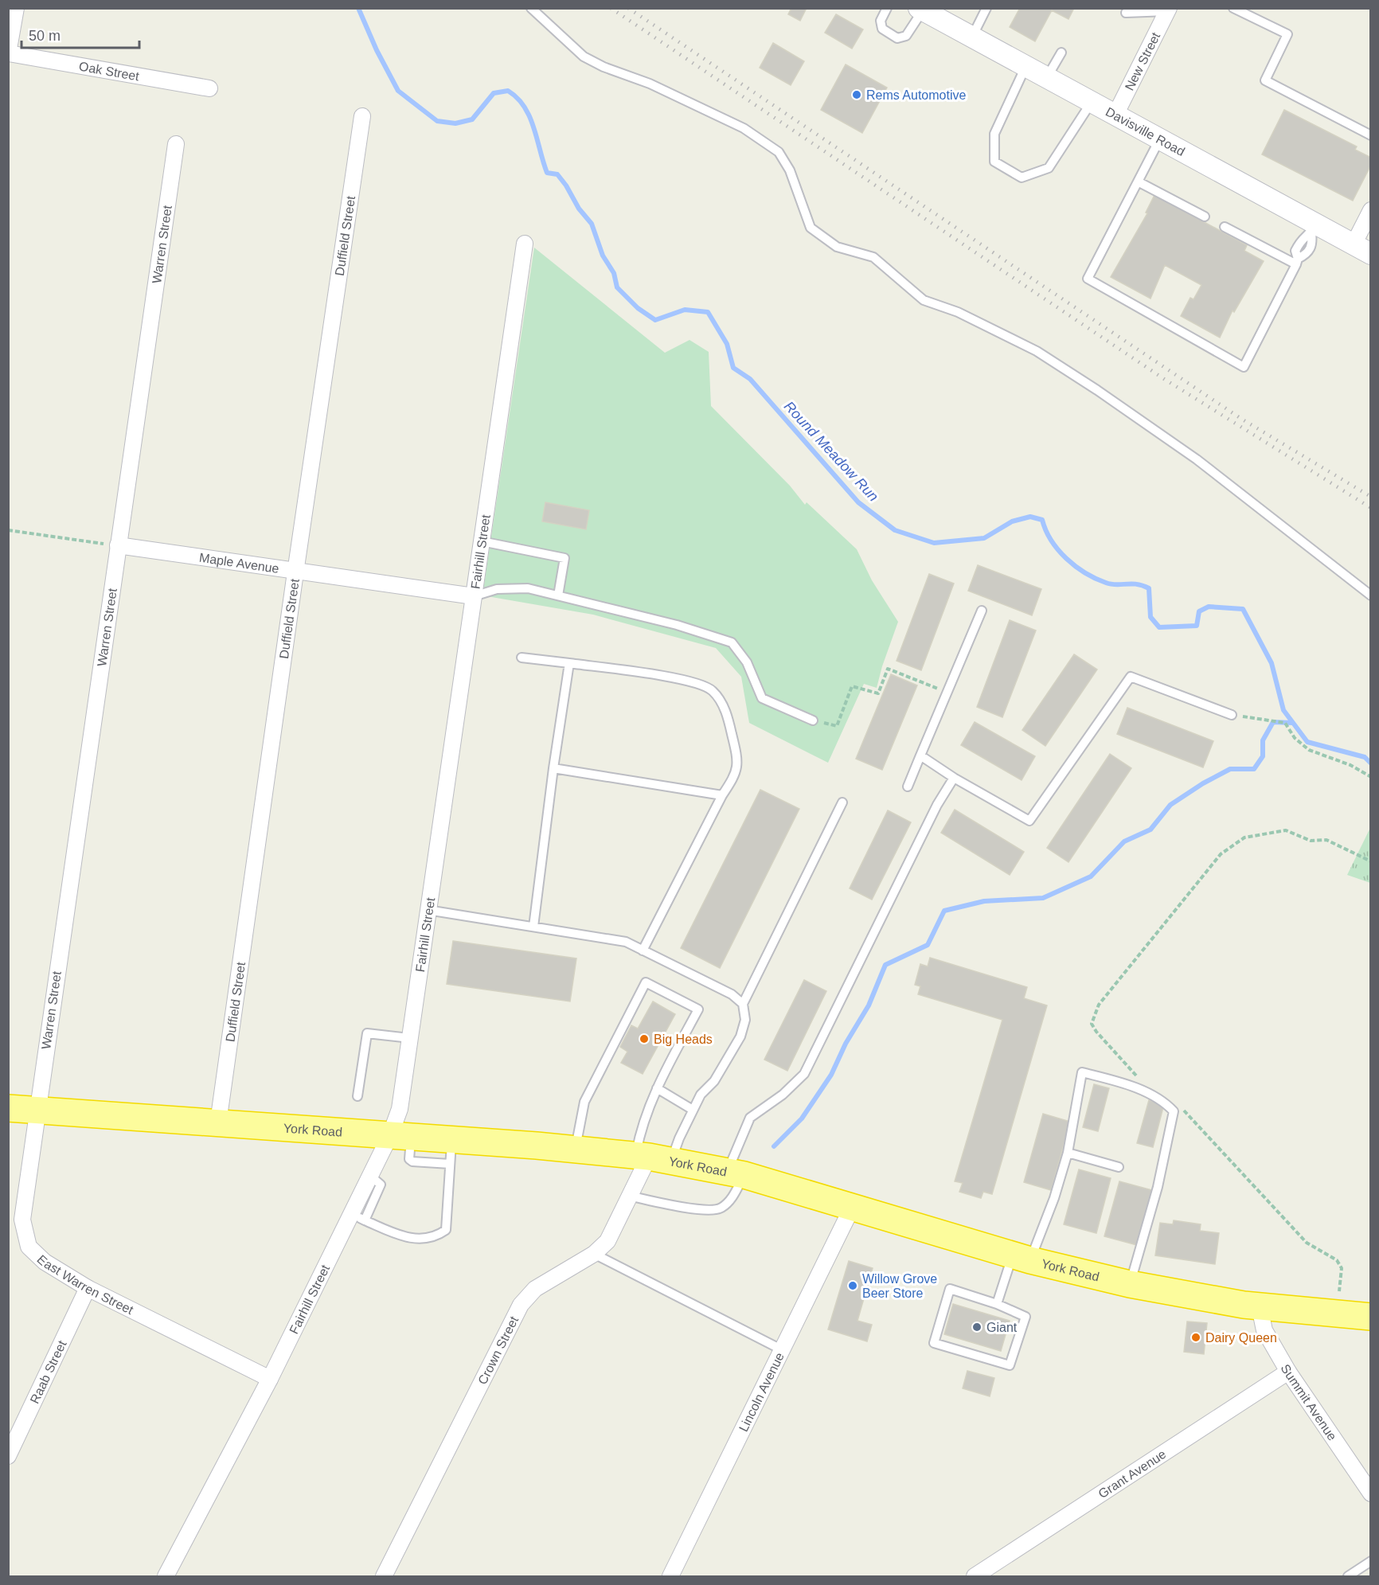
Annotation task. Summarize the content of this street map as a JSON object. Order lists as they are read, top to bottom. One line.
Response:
{"streets":{"highway":["York Road"],"street":["New Street","Oak Street","Davisville Road","Duffield Street","Warren Street","Fairhill Street","Maple Avenue","East Warren Street","Crown Street","Raab Street","Lincoln Avenue","Summit Avenue","Grant Avenue"]},"crossings":[["New Street","Davisville Road"],["Duffield Street","Maple Avenue"],["Duffield Street","York Road"],["Warren Street","Maple Avenue"],["Warren Street","York Road"],["Warren Street","East Warren Street"],["Fairhill Street","Maple Avenue"],["Fairhill Street","York Road"],["Fairhill Street","East Warren Street"],["York Road","East Warren Street"],["York Road","Crown Street"],["York Road","Lincoln Avenue"],["York Road","Summit Avenue"],["East Warren Street","Raab Street"],["Summit Avenue","Grant Avenue"]],"water":["Round Meadow Run"],"places":["Rems Automotive","Big Heads","Willow Grove Beer Store","Giant","Dairy Queen"],"scale_bar":"50 m"}
